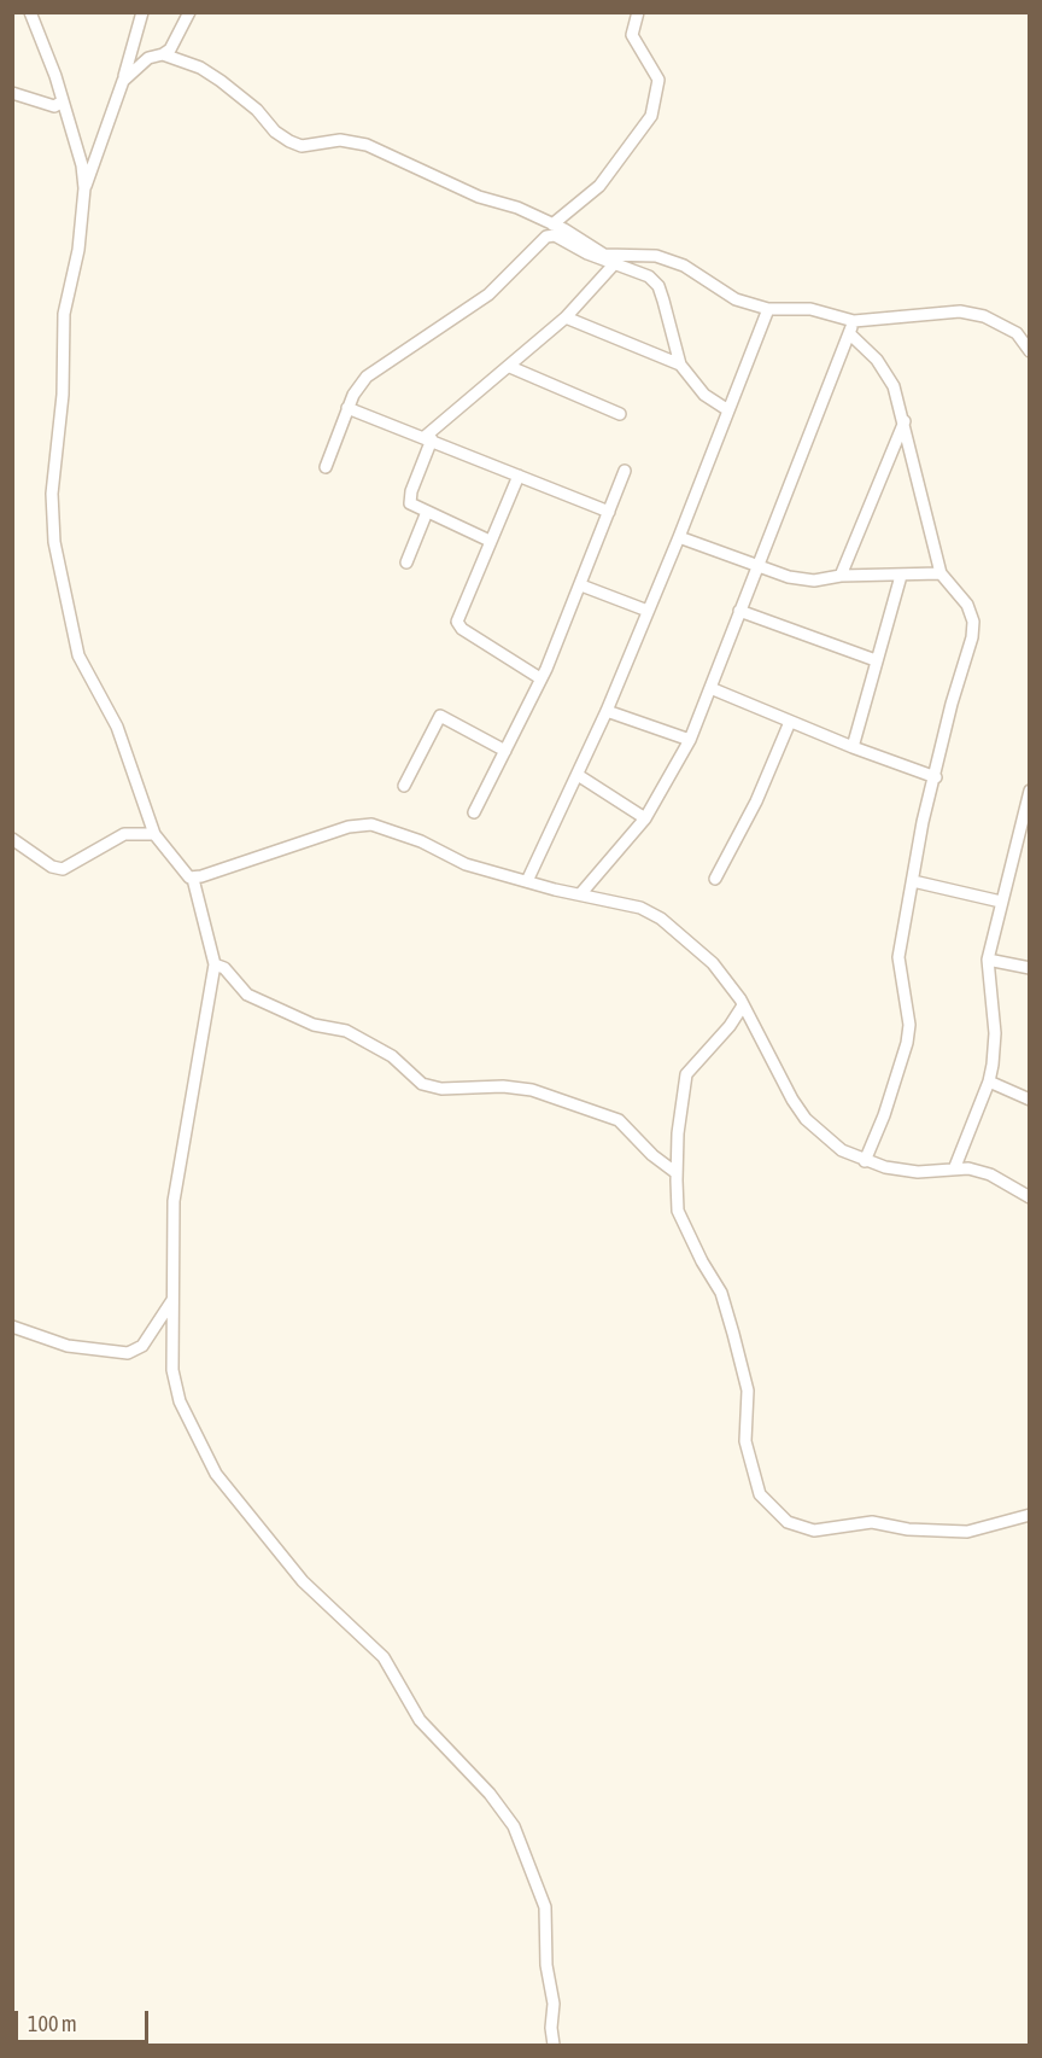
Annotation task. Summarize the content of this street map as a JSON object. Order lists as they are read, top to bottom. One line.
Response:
{"scale_bar":"100 m"}
